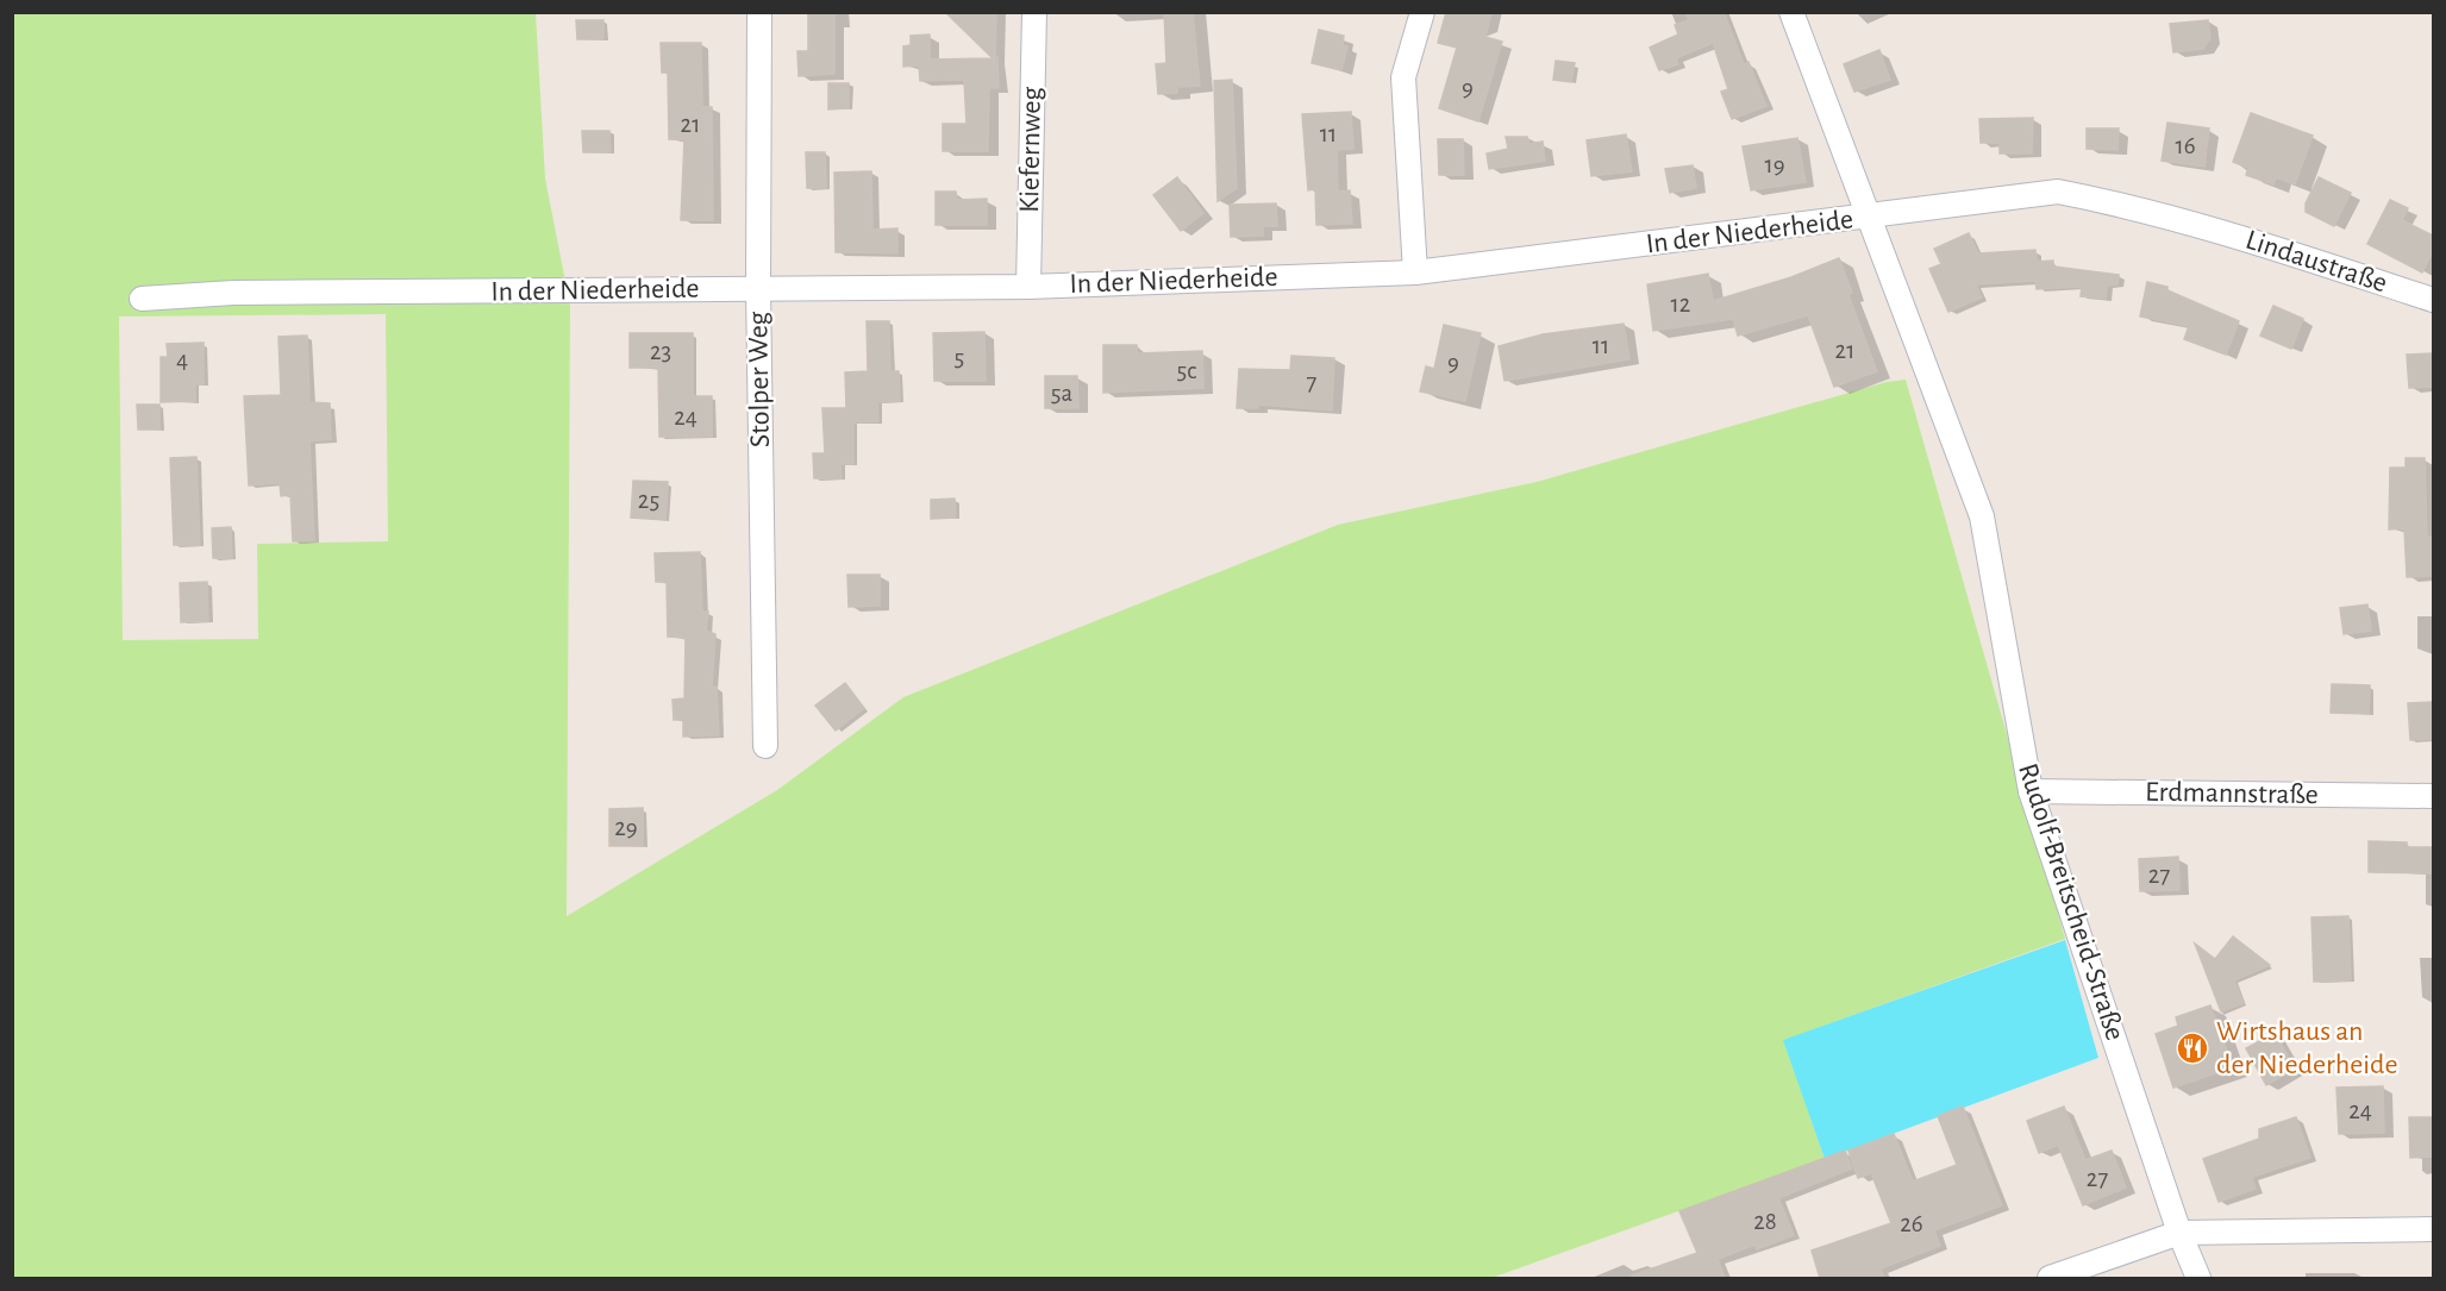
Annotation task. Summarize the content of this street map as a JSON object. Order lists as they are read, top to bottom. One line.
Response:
{"streets":{"street":["Kiefernweg","In der Niederheide","Lindaustraße","Stolper Weg","Erdmannstraße","Rudolf-Breitscheid-Straße"]},"crossings":[["Kiefernweg","In der Niederheide"],["In der Niederheide","Lindaustraße"],["In der Niederheide","Stolper Weg"],["In der Niederheide","Rudolf-Breitscheid-Straße"],["Erdmannstraße","Rudolf-Breitscheid-Straße"]],"places":{"restaurant":["Wirtshaus an der Niederheide"]},"house_numbers":["9","21","11","16","19","12","11","21","23","5","4","9","5c","7","5a","24","25","29","27","24","27","28","26"]}
